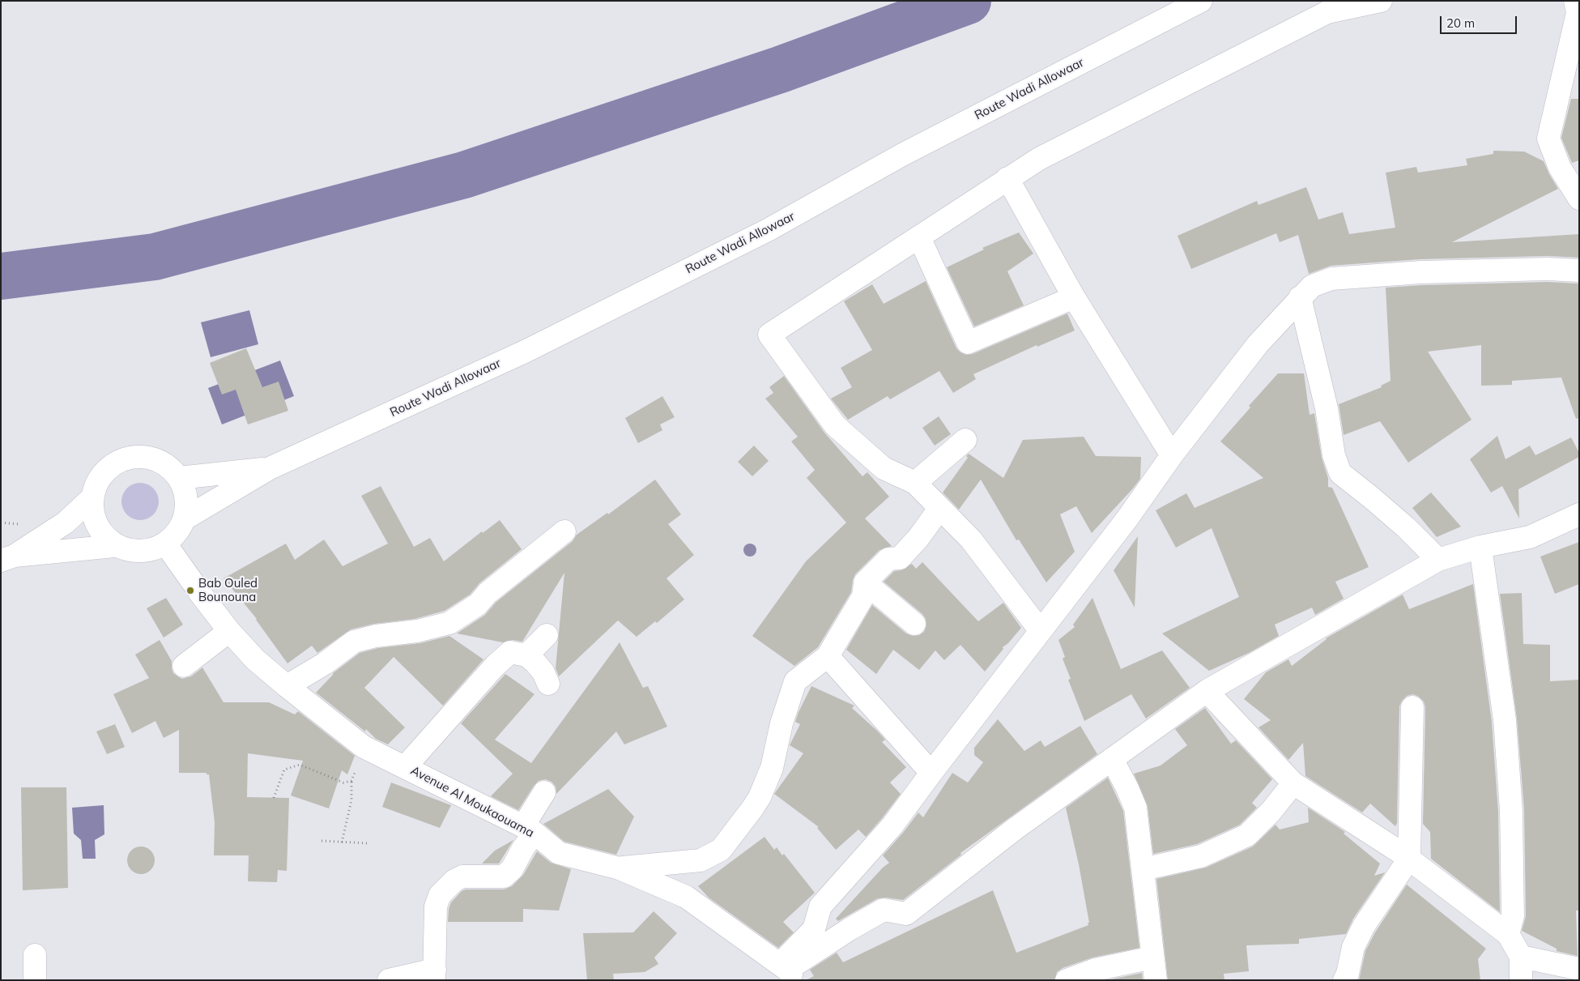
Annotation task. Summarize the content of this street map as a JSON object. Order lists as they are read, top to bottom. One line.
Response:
{"streets":{"street":["Route Wadi Allowaar","Avenue Al Moukaouama"]},"crossings":[["Route Wadi Allowaar","Avenue Al Moukaouama"]],"places":["Bab Ouled Bounouna"],"scale_bar":"20 m"}
